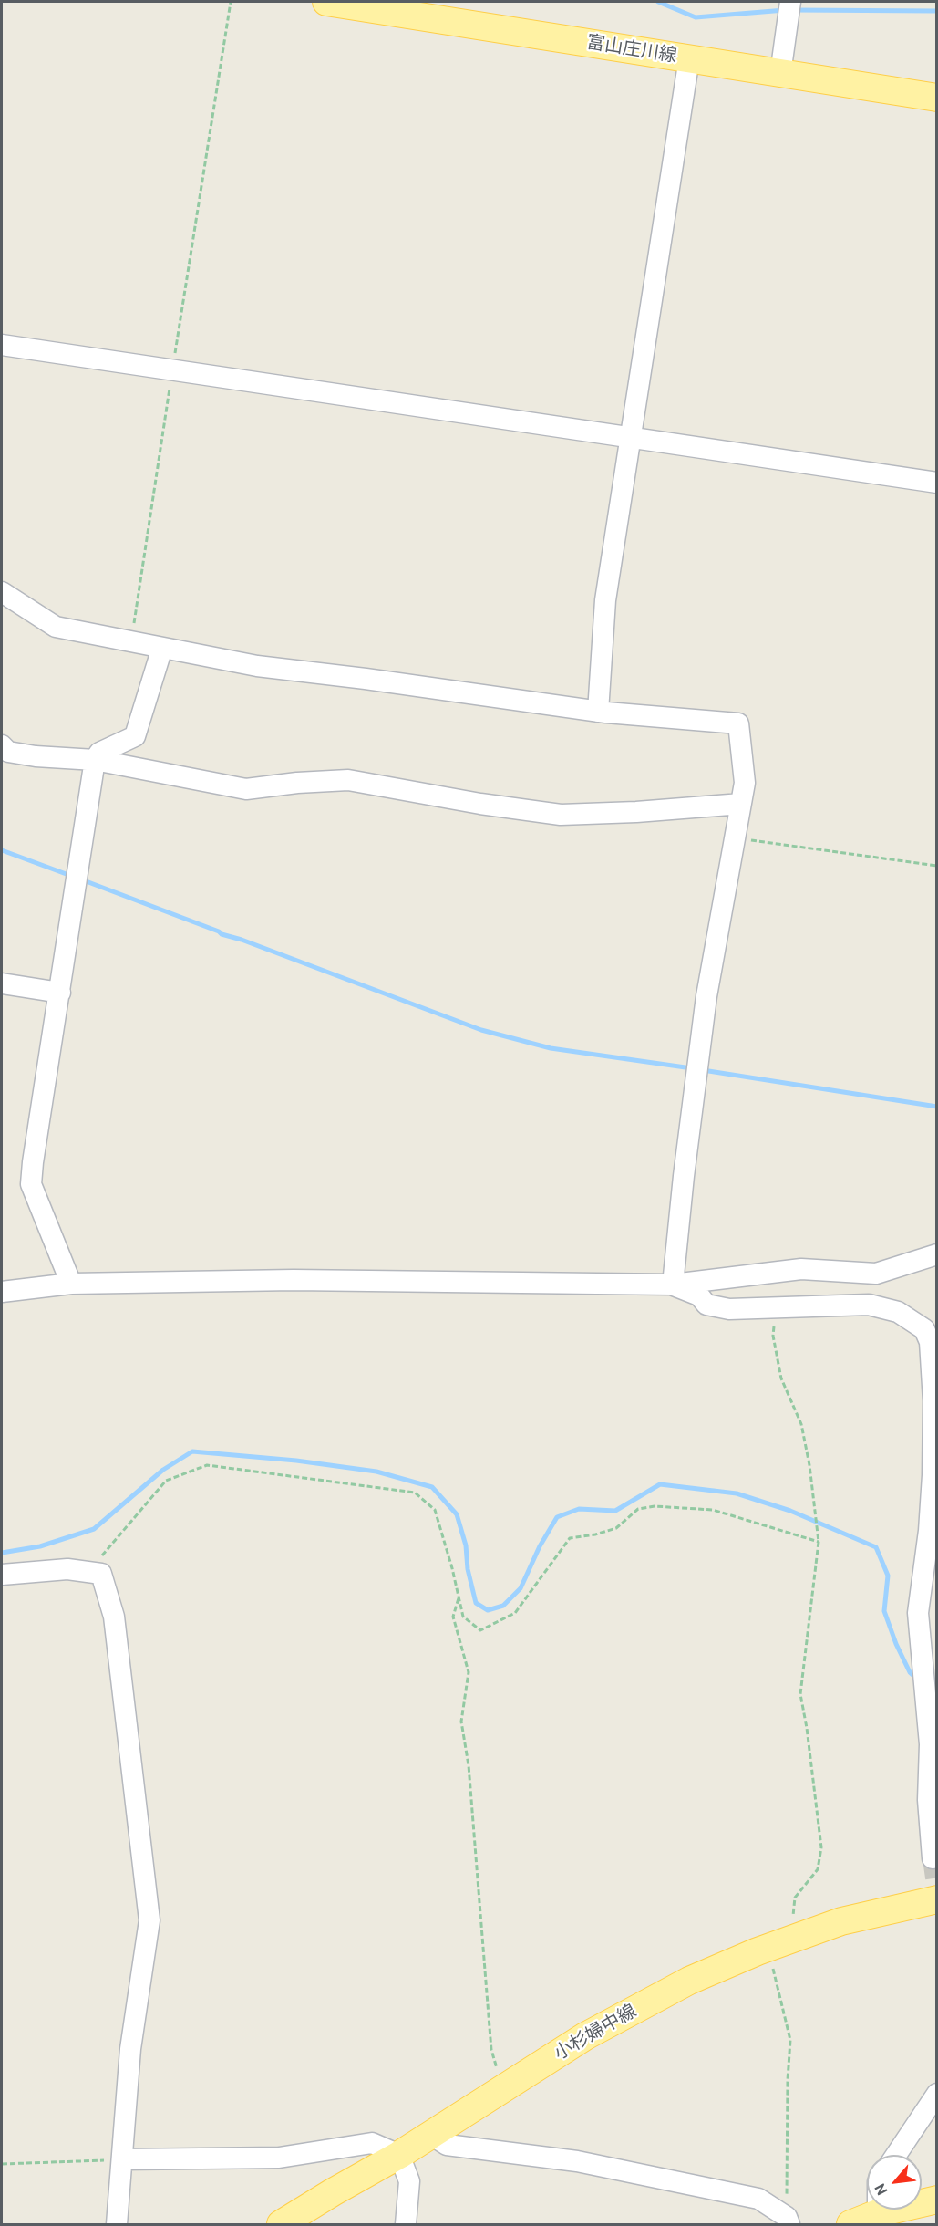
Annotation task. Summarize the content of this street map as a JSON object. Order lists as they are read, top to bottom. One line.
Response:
{"streets":{"main road":["富山庄川線","小杉婦中線"]},"north":"bottom left"}
